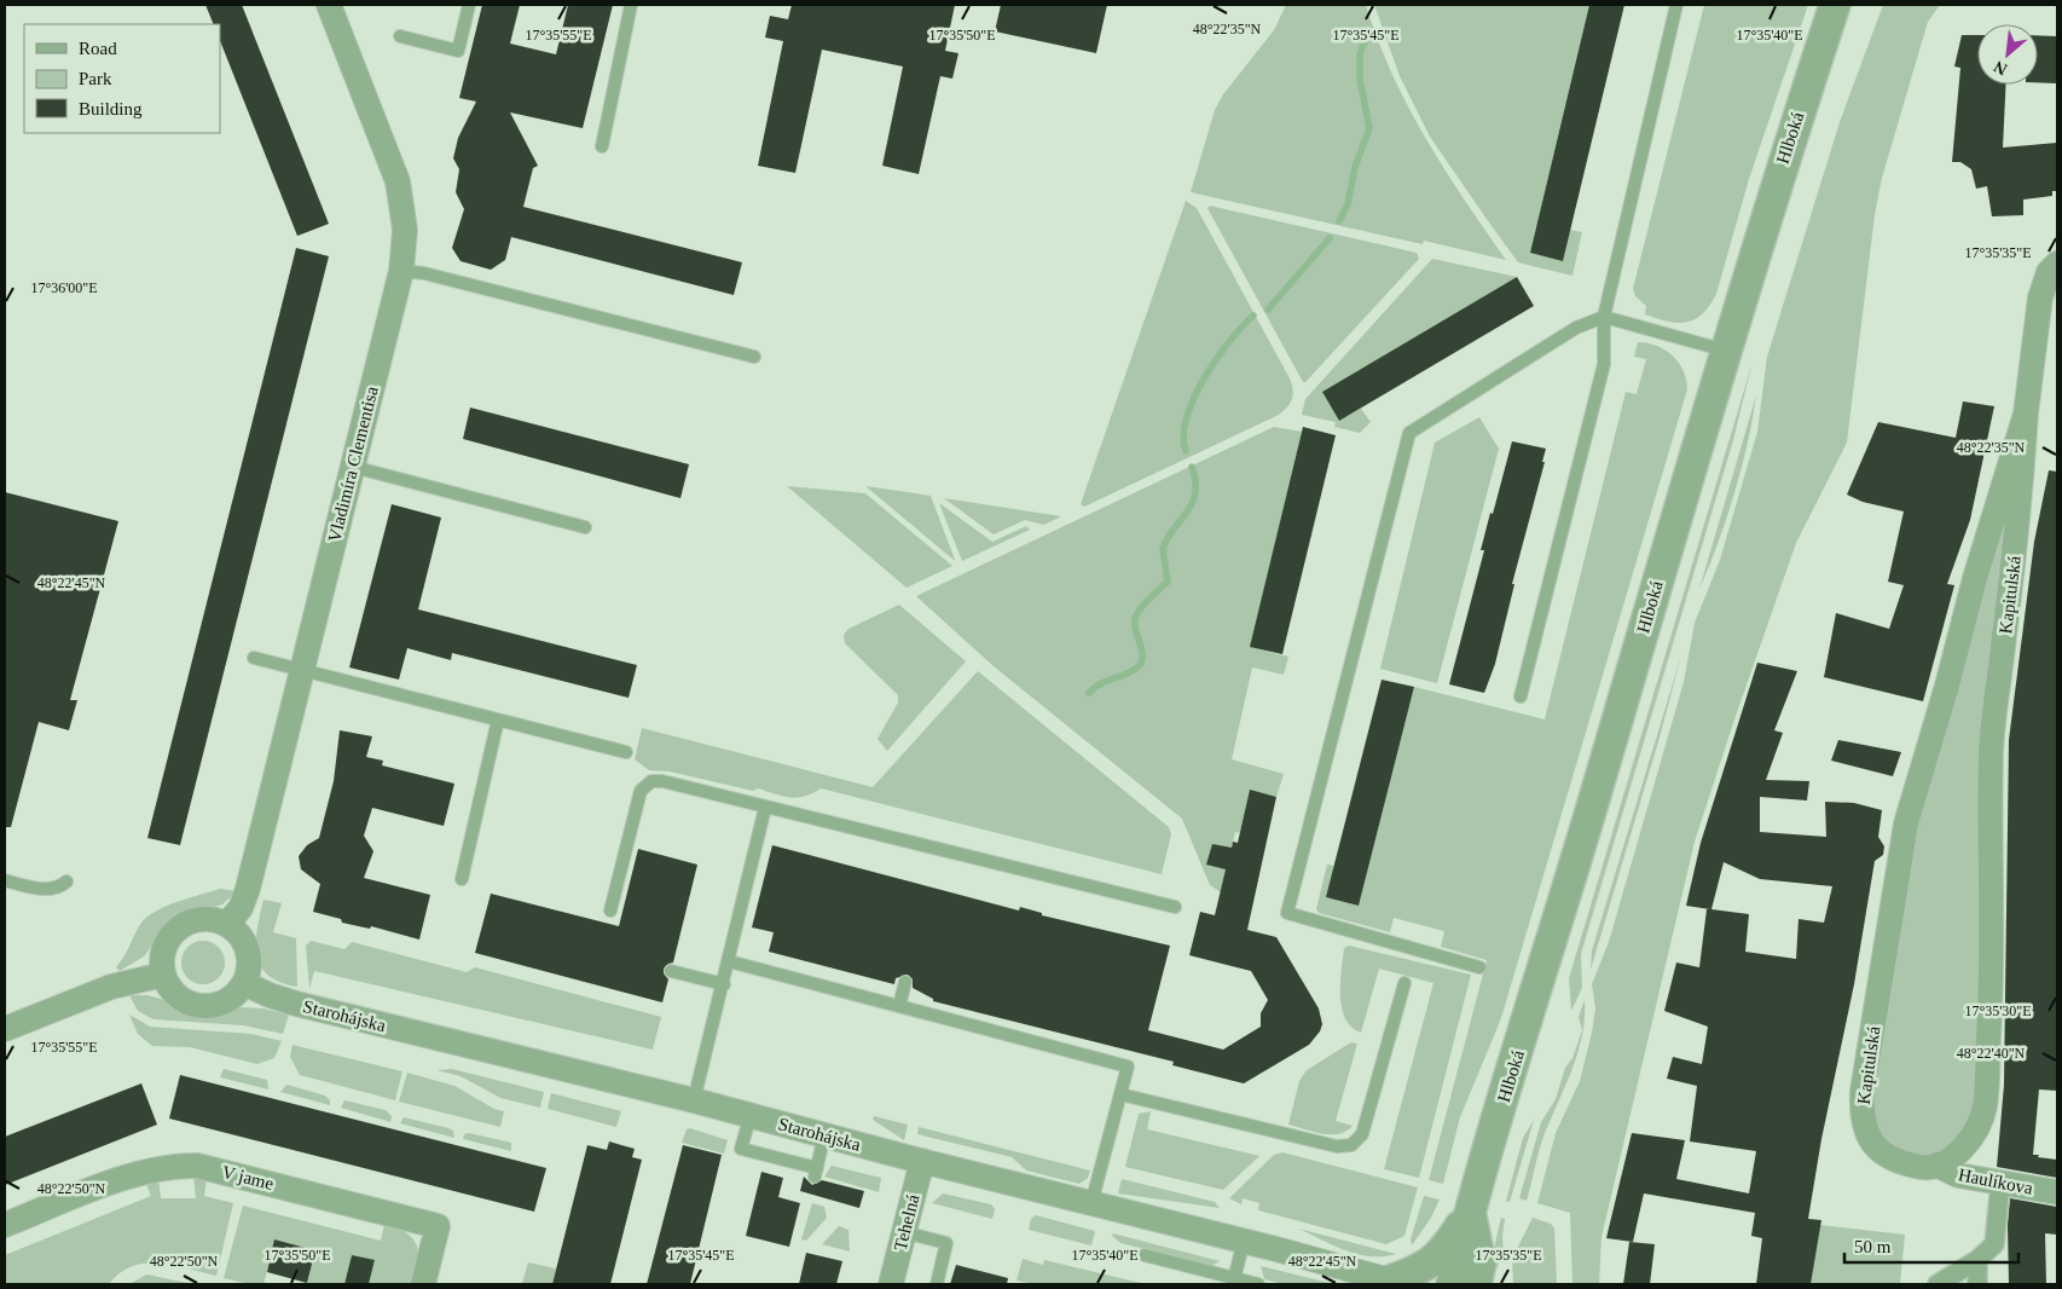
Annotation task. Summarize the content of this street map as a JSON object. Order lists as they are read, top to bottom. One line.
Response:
{"streets":{"street":["Hlboká","Vladimíra Clementisa","Kapitulská","Starohájska","V jame","Haulíkova","Tehelná"]},"crossings":[["Hlboká","Starohájska"],["Vladimíra Clementisa","Starohájska"],["Kapitulská","Haulíkova"],["Starohájska","Tehelná"]],"legend":["Road","Park","Building"],"scale_bar":"50 m","north":"bottom left","coordinates":["48°22'35\"N","17°35'55\"E","17°35'50\"E","17°35'45\"E","17°35'40\"E","17°35'35\"E","17°36'00\"E","48°22'45\"N","17°35'30\"E","48°22'40\"N","48°22'50\"N"]}
